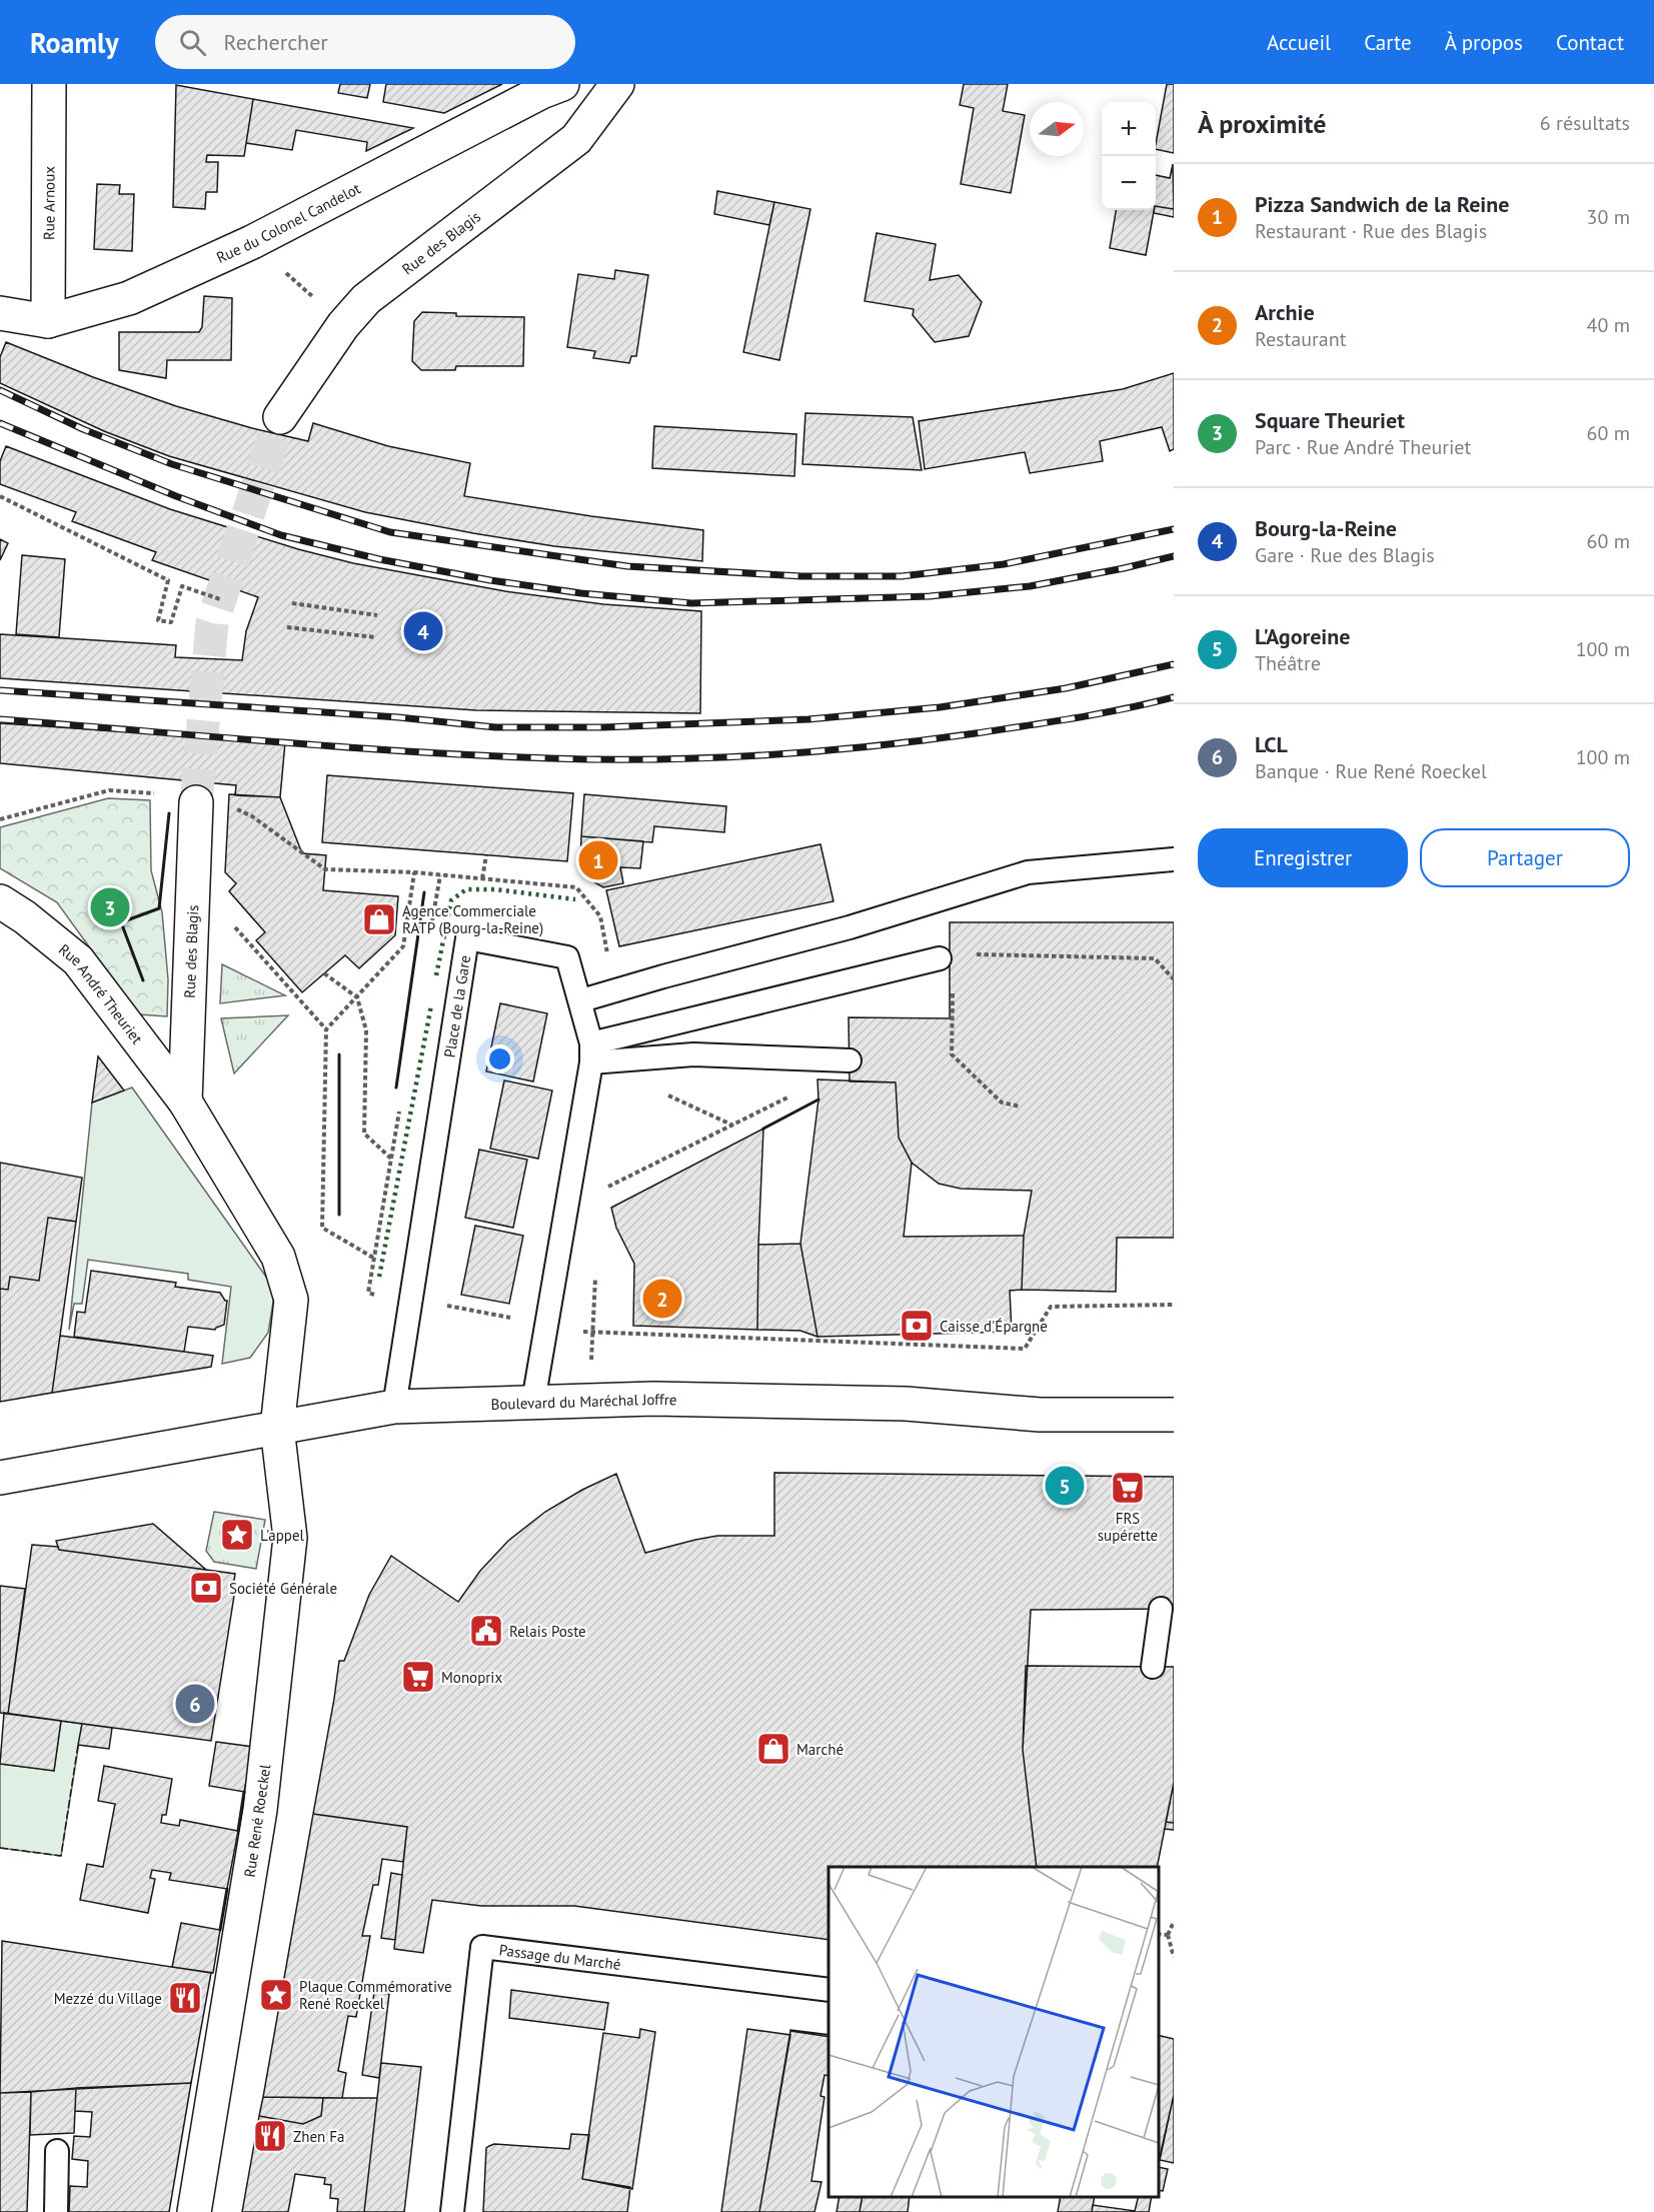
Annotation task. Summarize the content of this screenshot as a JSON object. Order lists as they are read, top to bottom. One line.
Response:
{"streets":{"street":["Rue Arnoux","Rue du Colonel Candelot","Rue des Blagis","Rue André Theuriet","Boulevard du Maréchal Joffre","Rue René Roeckel"],"lane":["Place de la Gare","Passage du Marché"]},"crossings":[["Rue Arnoux","Rue du Colonel Candelot"],["Rue des Blagis","Rue André Theuriet"],["Place de la Gare","Boulevard du Maréchal Joffre"],["Boulevard du Maréchal Joffre","Rue René Roeckel"]],"places":{"shop":["Agence Commerciale RATP (Bourg-la-Reine)","Marché"],"bank":["Caisse d'Épargne","Société Générale"],"supermarket":["FRS supérette","Monoprix"],"place":["L'appel","Plaque Commémorative René Roeckel"],"public building":["Relais Poste"],"restaurant":["Mezzé du Village","Zhen Fa"]},"north":"right","page":{"header":"Roamly","search":"Rechercher","nav":["Accueil","Carte","À propos","Contact"],"heading":["À proximité","6 résultats"],"map_buttons":["+","−"],"list":[{"mark":"1","name":"Pizza Sandwich de la Reine","note":"Restaurant · Rue des Blagis","value":"30 m"},{"mark":"2","name":"Archie","note":"Restaurant","value":"40 m"},{"mark":"3","name":"Square Theuriet","note":"Parc · Rue André Theuriet","value":"60 m"},{"mark":"4","name":"Bourg-la-Reine","note":"Gare · Rue des Blagis","value":"60 m"},{"mark":"5","name":"L'Agoreine","note":"Théâtre","value":"100 m"},{"mark":"6","name":"LCL","note":"Banque · Rue René Roeckel","value":"100 m"}],"pins":["4","1","3","2","5","6"],"buttons":["Enregistrer","Partager"]}}
